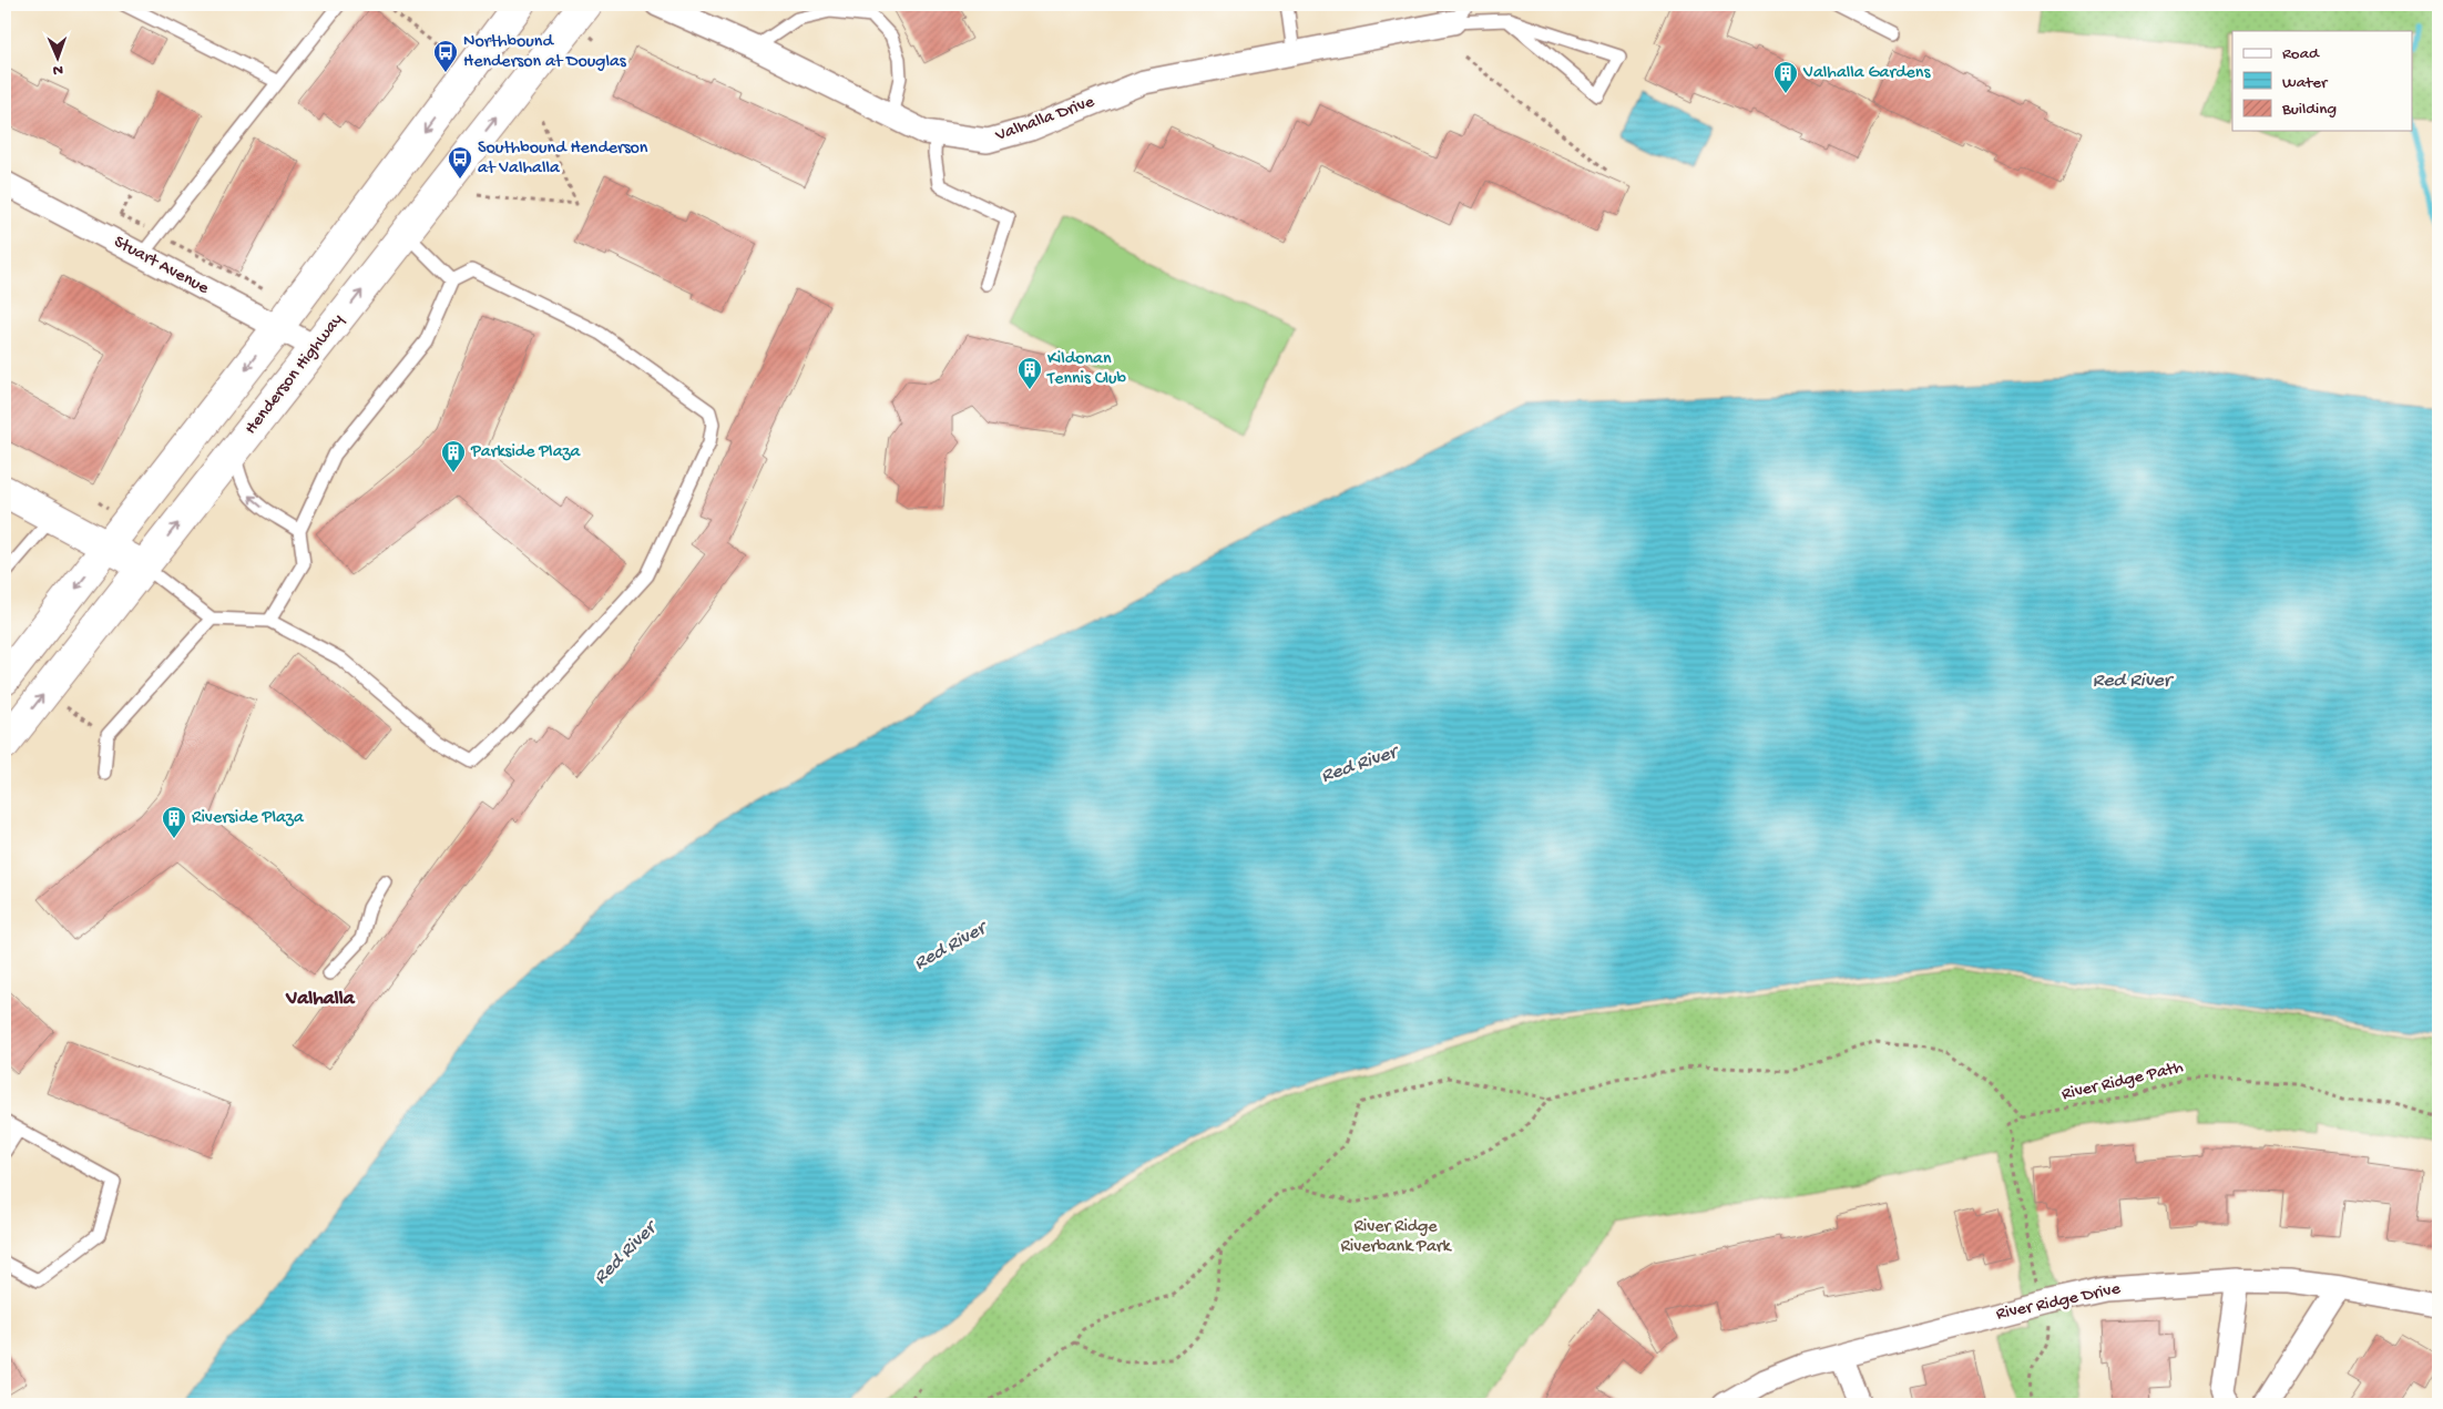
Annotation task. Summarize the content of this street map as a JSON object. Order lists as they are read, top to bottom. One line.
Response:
{"streets":{"main road":["Henderson Highway"],"street":["Valhalla Drive","Stuart Avenue","River Ridge Drive"],"path":["River Ridge Path"]},"crossings":[["Stuart Avenue","Henderson Highway"]],"districts":["Valhalla"],"water":["Red River"],"parks":["River Ridge Riverbank Park"],"places":{"bus stop":["Northbound Henderson at Douglas","Southbound Henderson at Valhalla"],"building":["Valhalla Gardens","Kildonan Tennis Club","Parkside Plaza","Riverside Plaza"]},"legend":["Road","Water","Building"],"north":"bottom"}
